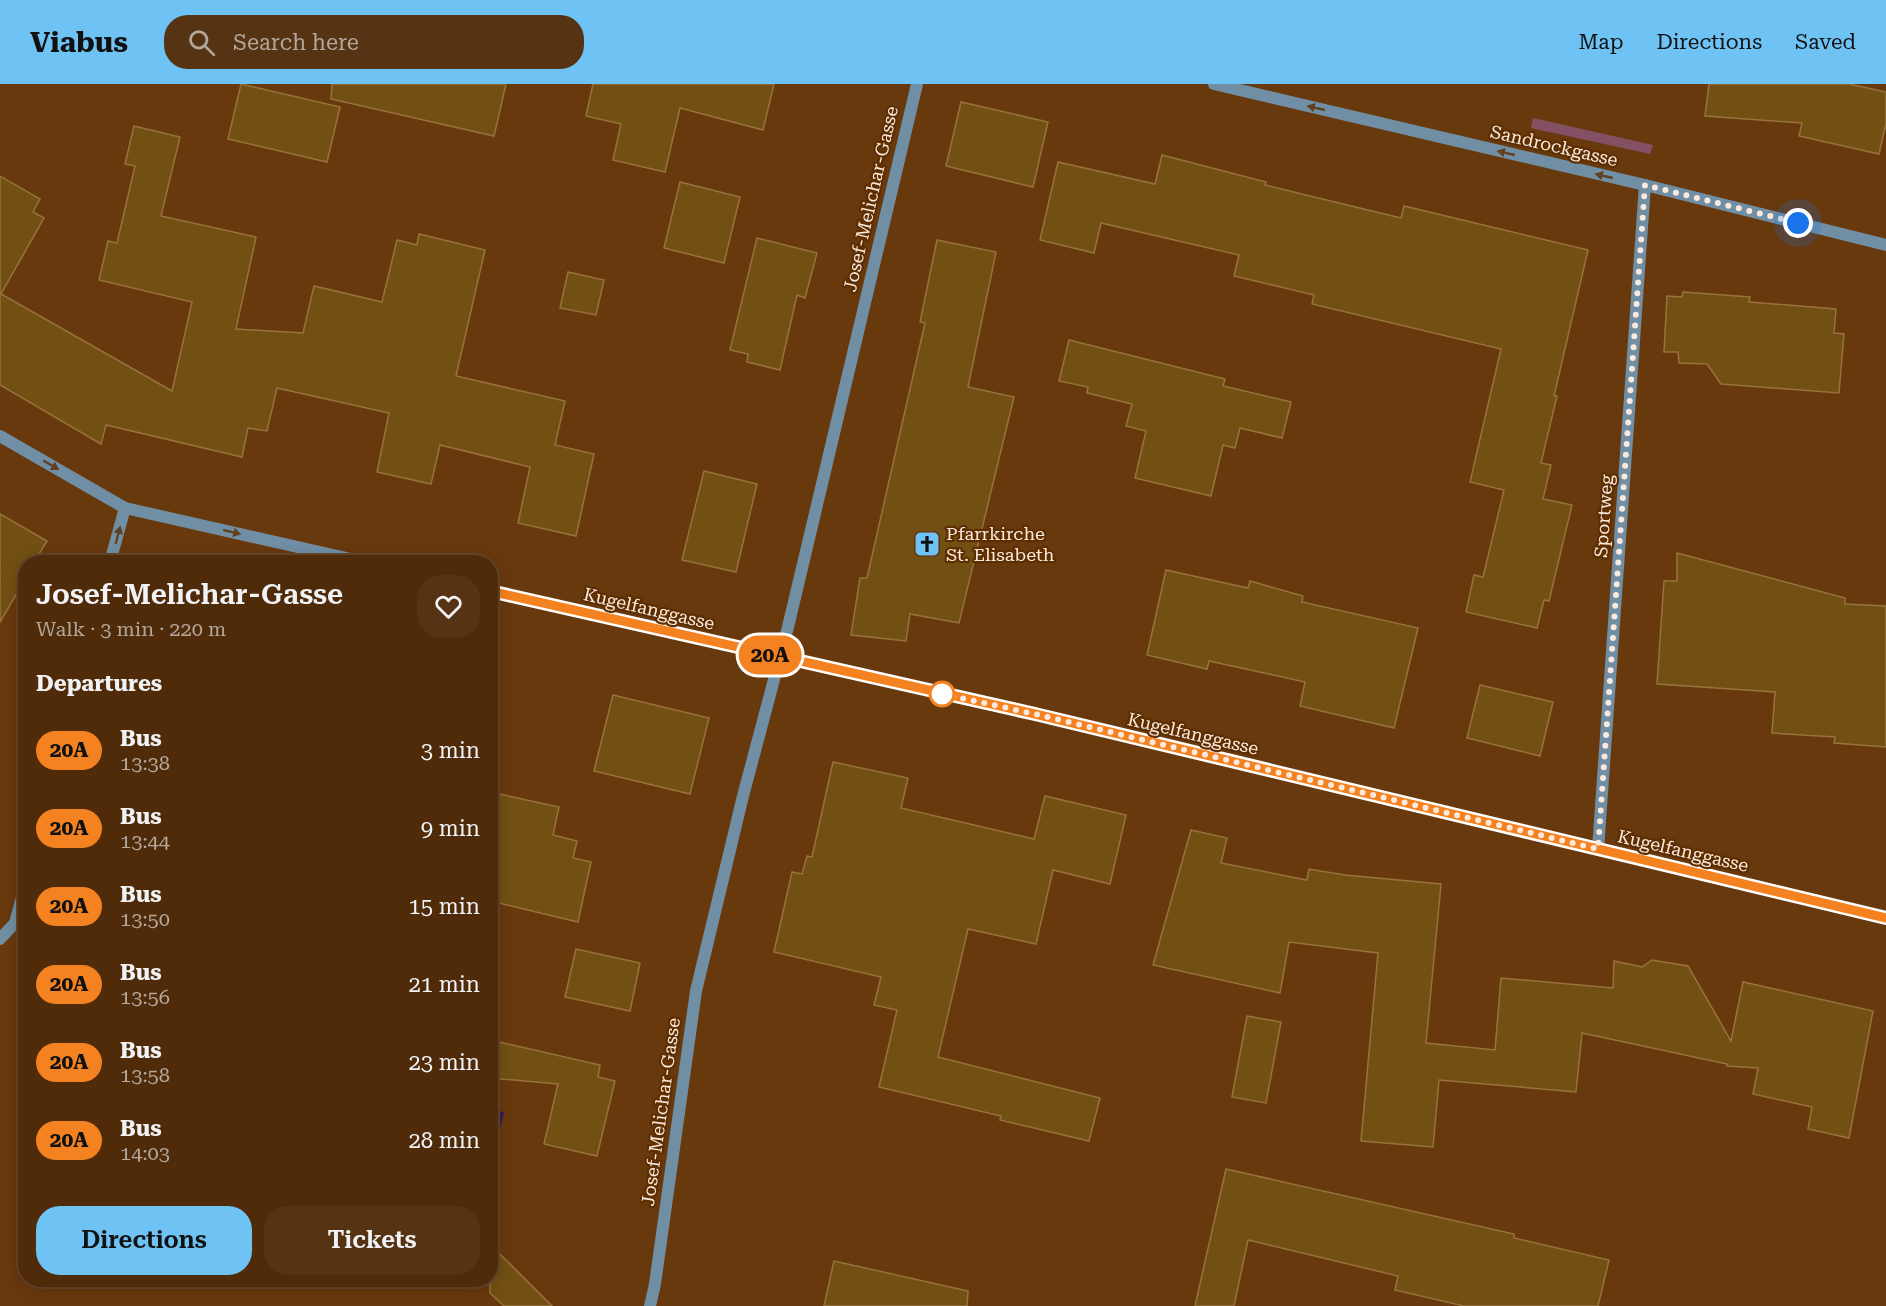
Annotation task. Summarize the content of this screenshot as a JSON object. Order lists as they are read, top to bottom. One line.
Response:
{"streets":{"street":["Sandrockgasse","Josef-Melichar-Gasse","Sportweg","Kugelfanggasse"]},"crossings":[["Sandrockgasse","Sportweg"],["Josef-Melichar-Gasse","Kugelfanggasse"],["Sportweg","Kugelfanggasse"]],"one_way":["Sandrockgasse"],"places":{"church":["Pfarrkirche St. Elisabeth"]},"lines":["bus line 20A"],"page":{"header":"Viabus","search":"Search here","nav":["Map","Directions","Saved"],"on_map":"20A","heading":[["Josef-Melichar-Gasse","Walk · 3 min · 220 m"],"Departures"],"list":[{"mark":"20A","name":"Bus","note":"13:38","value":"3 min"},{"mark":"20A","name":"Bus","note":"13:44","value":"9 min"},{"mark":"20A","name":"Bus","note":"13:50","value":"15 min"},{"mark":"20A","name":"Bus","note":"13:56","value":"21 min"},{"mark":"20A","name":"Bus","note":"13:58","value":"23 min"},{"mark":"20A","name":"Bus","note":"14:03","value":"28 min"}],"buttons":["Directions","Tickets"]}}
